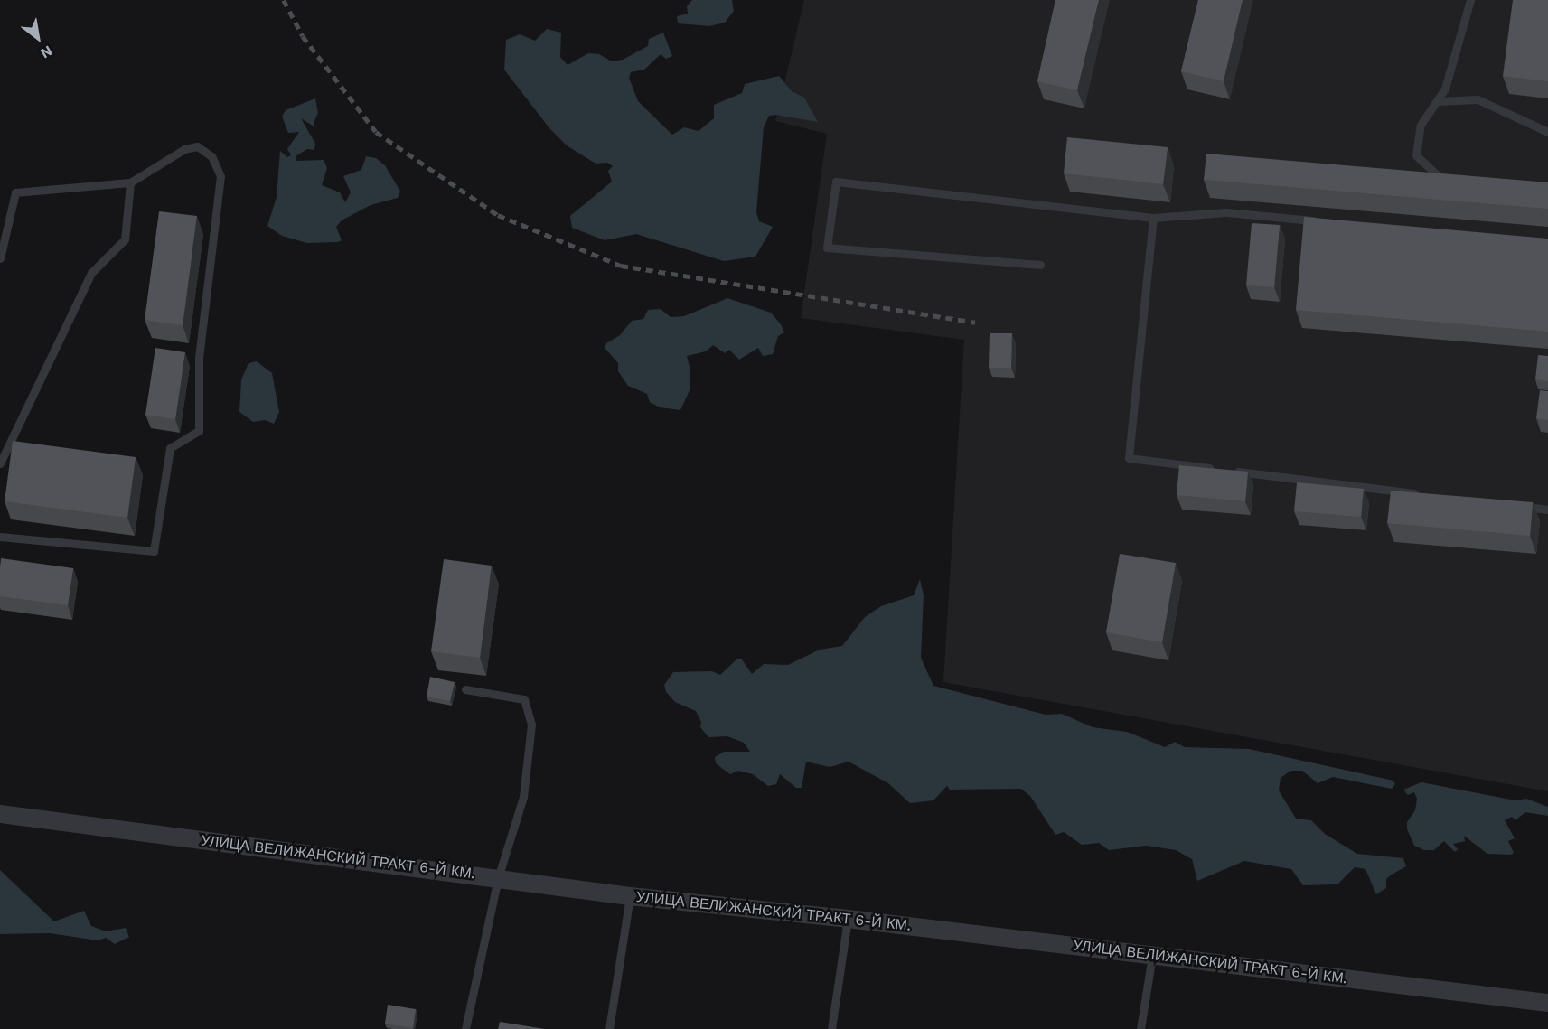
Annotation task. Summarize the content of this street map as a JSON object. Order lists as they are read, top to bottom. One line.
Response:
{"streets":{"street":["УЛИЦА ВЕЛИЖАНСКИЙ ТРАКТ 6-Й КМ."]},"north":"bottom right"}
